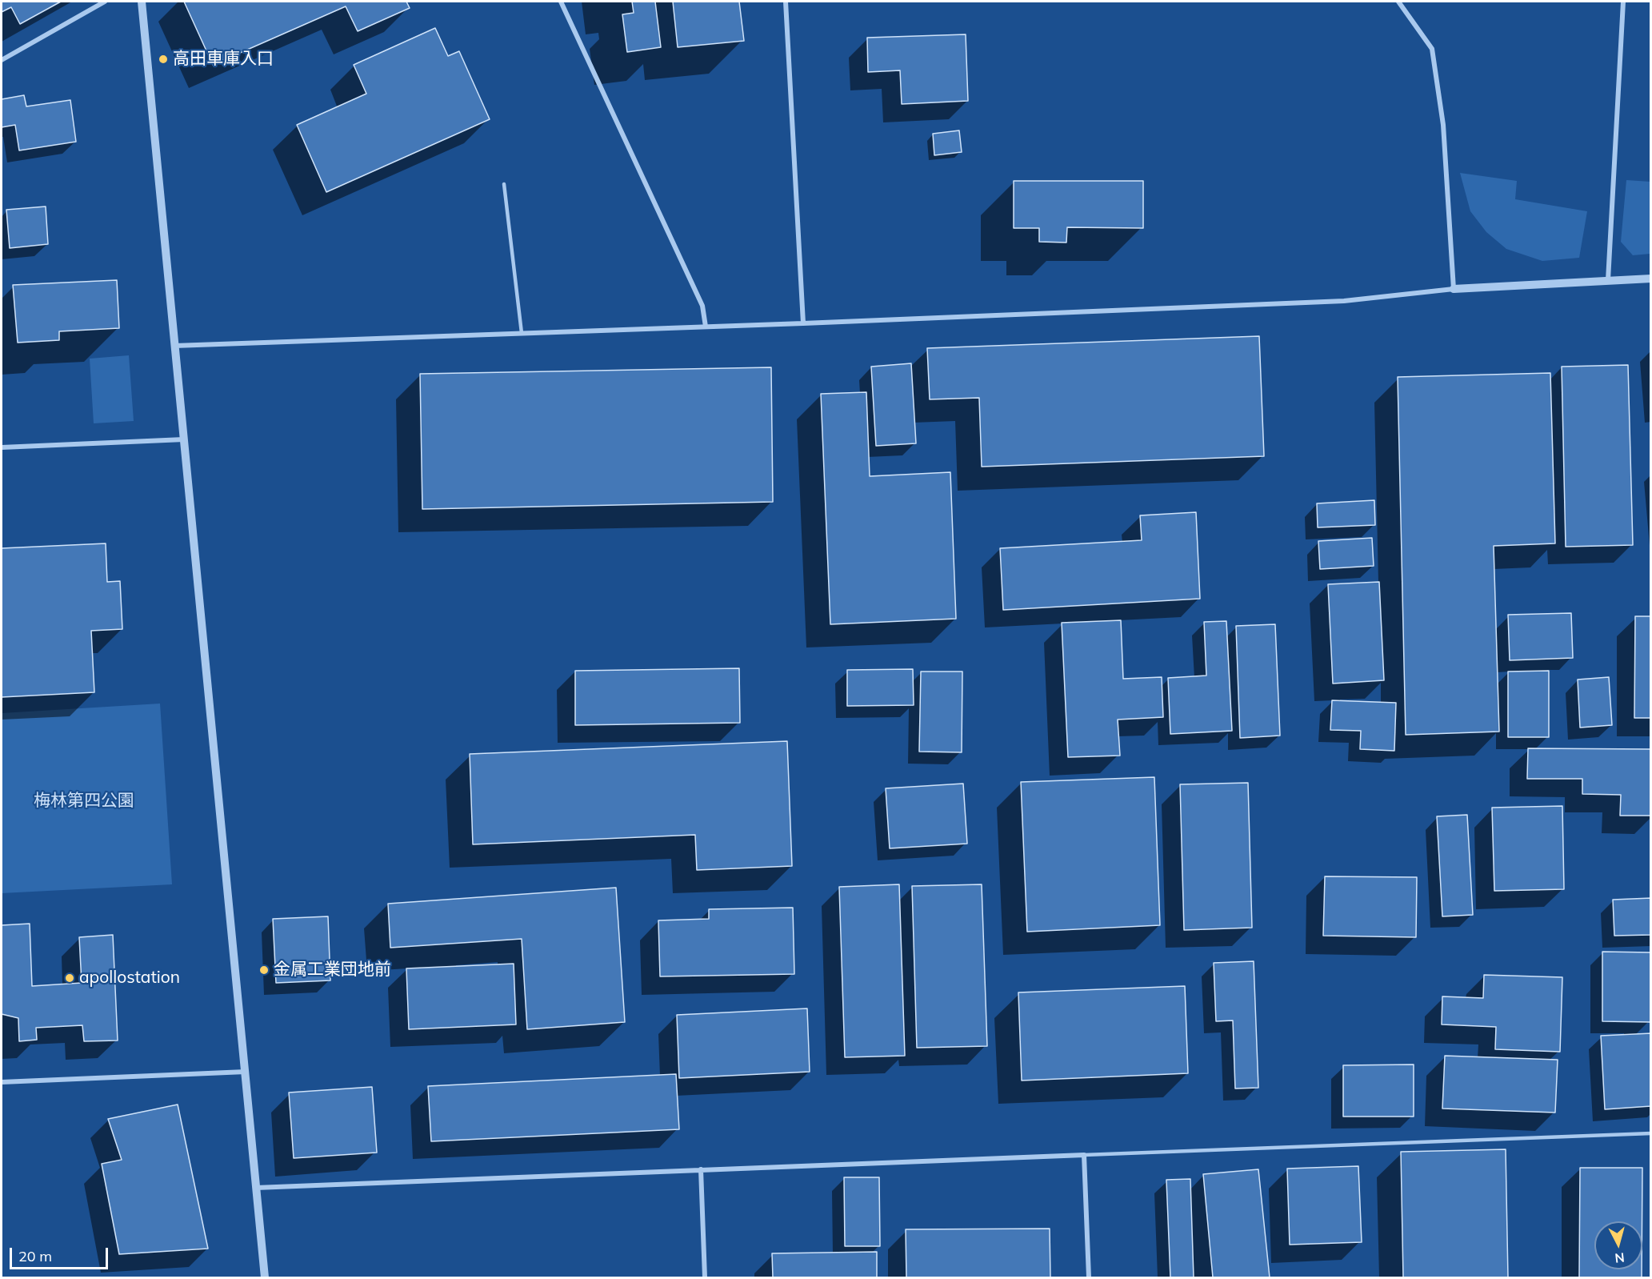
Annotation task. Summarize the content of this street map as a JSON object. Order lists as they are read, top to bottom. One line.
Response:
{"parks":["梅林第四公園"],"places":["高田車庫入口","金属工業団地前","apollostation"],"scale_bar":"20 m","north":"bottom"}
